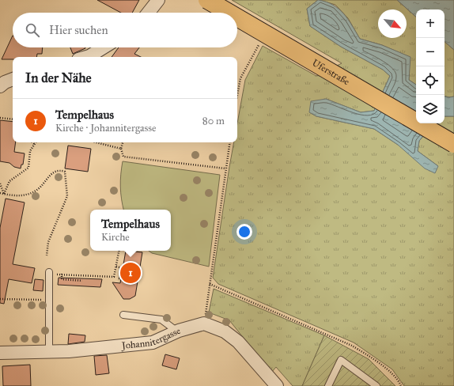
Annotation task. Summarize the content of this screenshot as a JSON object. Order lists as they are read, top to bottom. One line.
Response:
{"streets":{"main road":["Uferstraße"],"street":["Johannitergasse"]},"north":"bottom right","page":{"map_buttons":["+","−"],"search":"Hier suchen","heading":"In der Nähe","list":[{"mark":"1","name":"Tempelhaus","note":"Kirche · Johannitergasse","value":"80 m"}],"popup":["Tempelhaus","Kirche"],"pins":"1"}}
